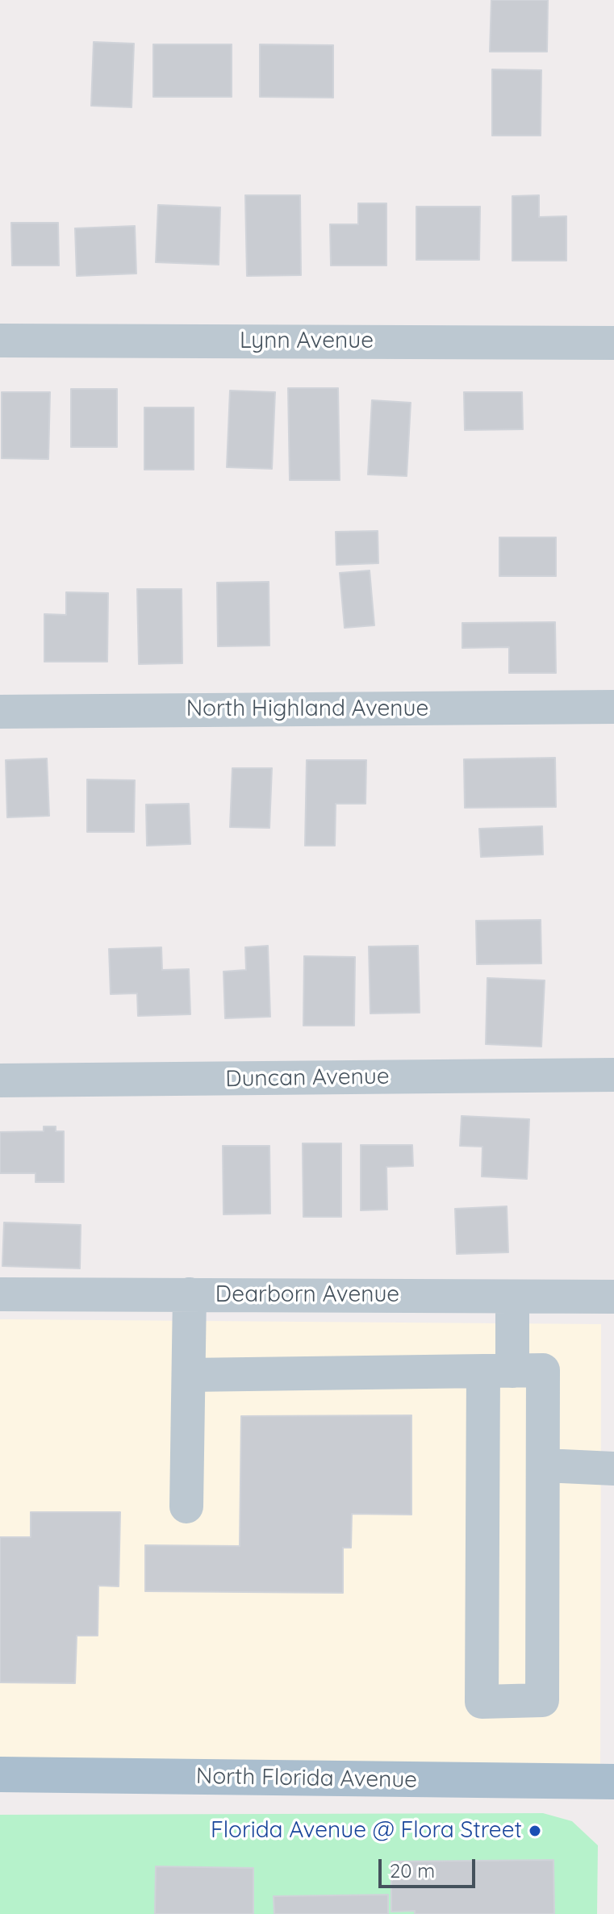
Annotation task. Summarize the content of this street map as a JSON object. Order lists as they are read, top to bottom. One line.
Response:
{"streets":{"main road":["North Florida Avenue"],"street":["Lynn Avenue","North Highland Avenue","Duncan Avenue","Dearborn Avenue"]},"places":["Florida Avenue @ Flora Street"],"scale_bar":"20 m"}
